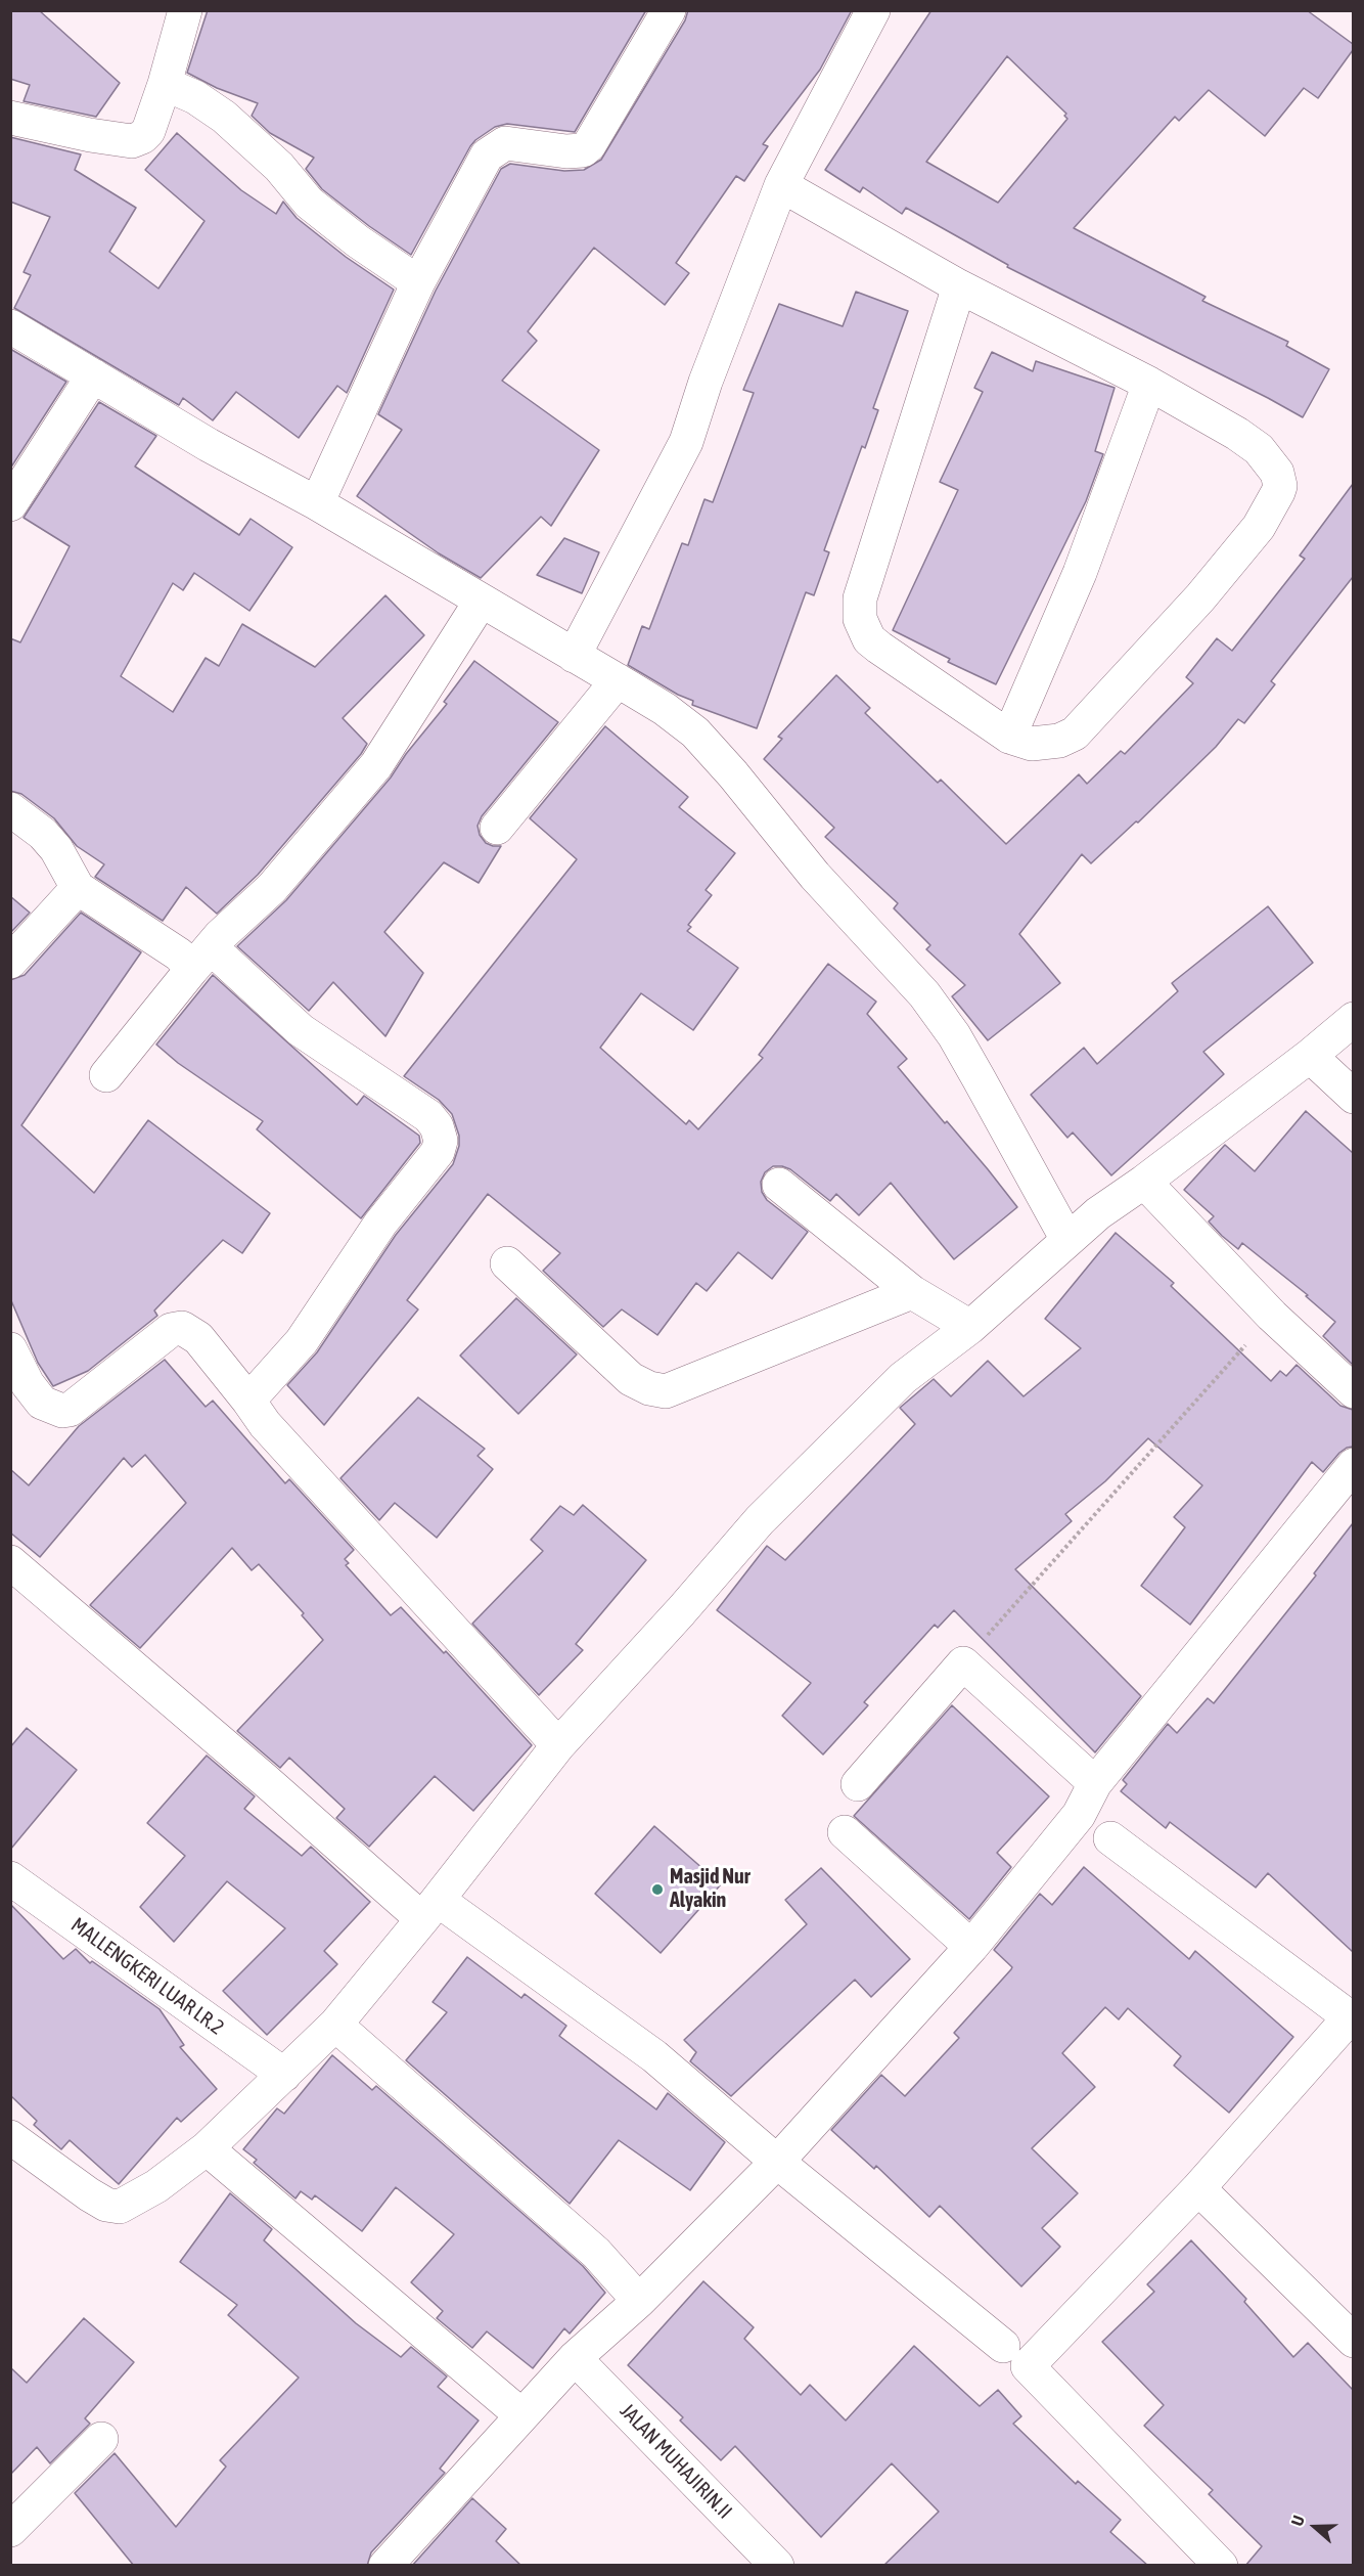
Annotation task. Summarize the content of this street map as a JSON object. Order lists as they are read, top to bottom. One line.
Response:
{"streets":{"street":["MALLENGKERI LUAR LR.2","JALAN MUHAJIRIN.II"]},"places":["Masjid Nur Alyakin"],"north":"left"}
